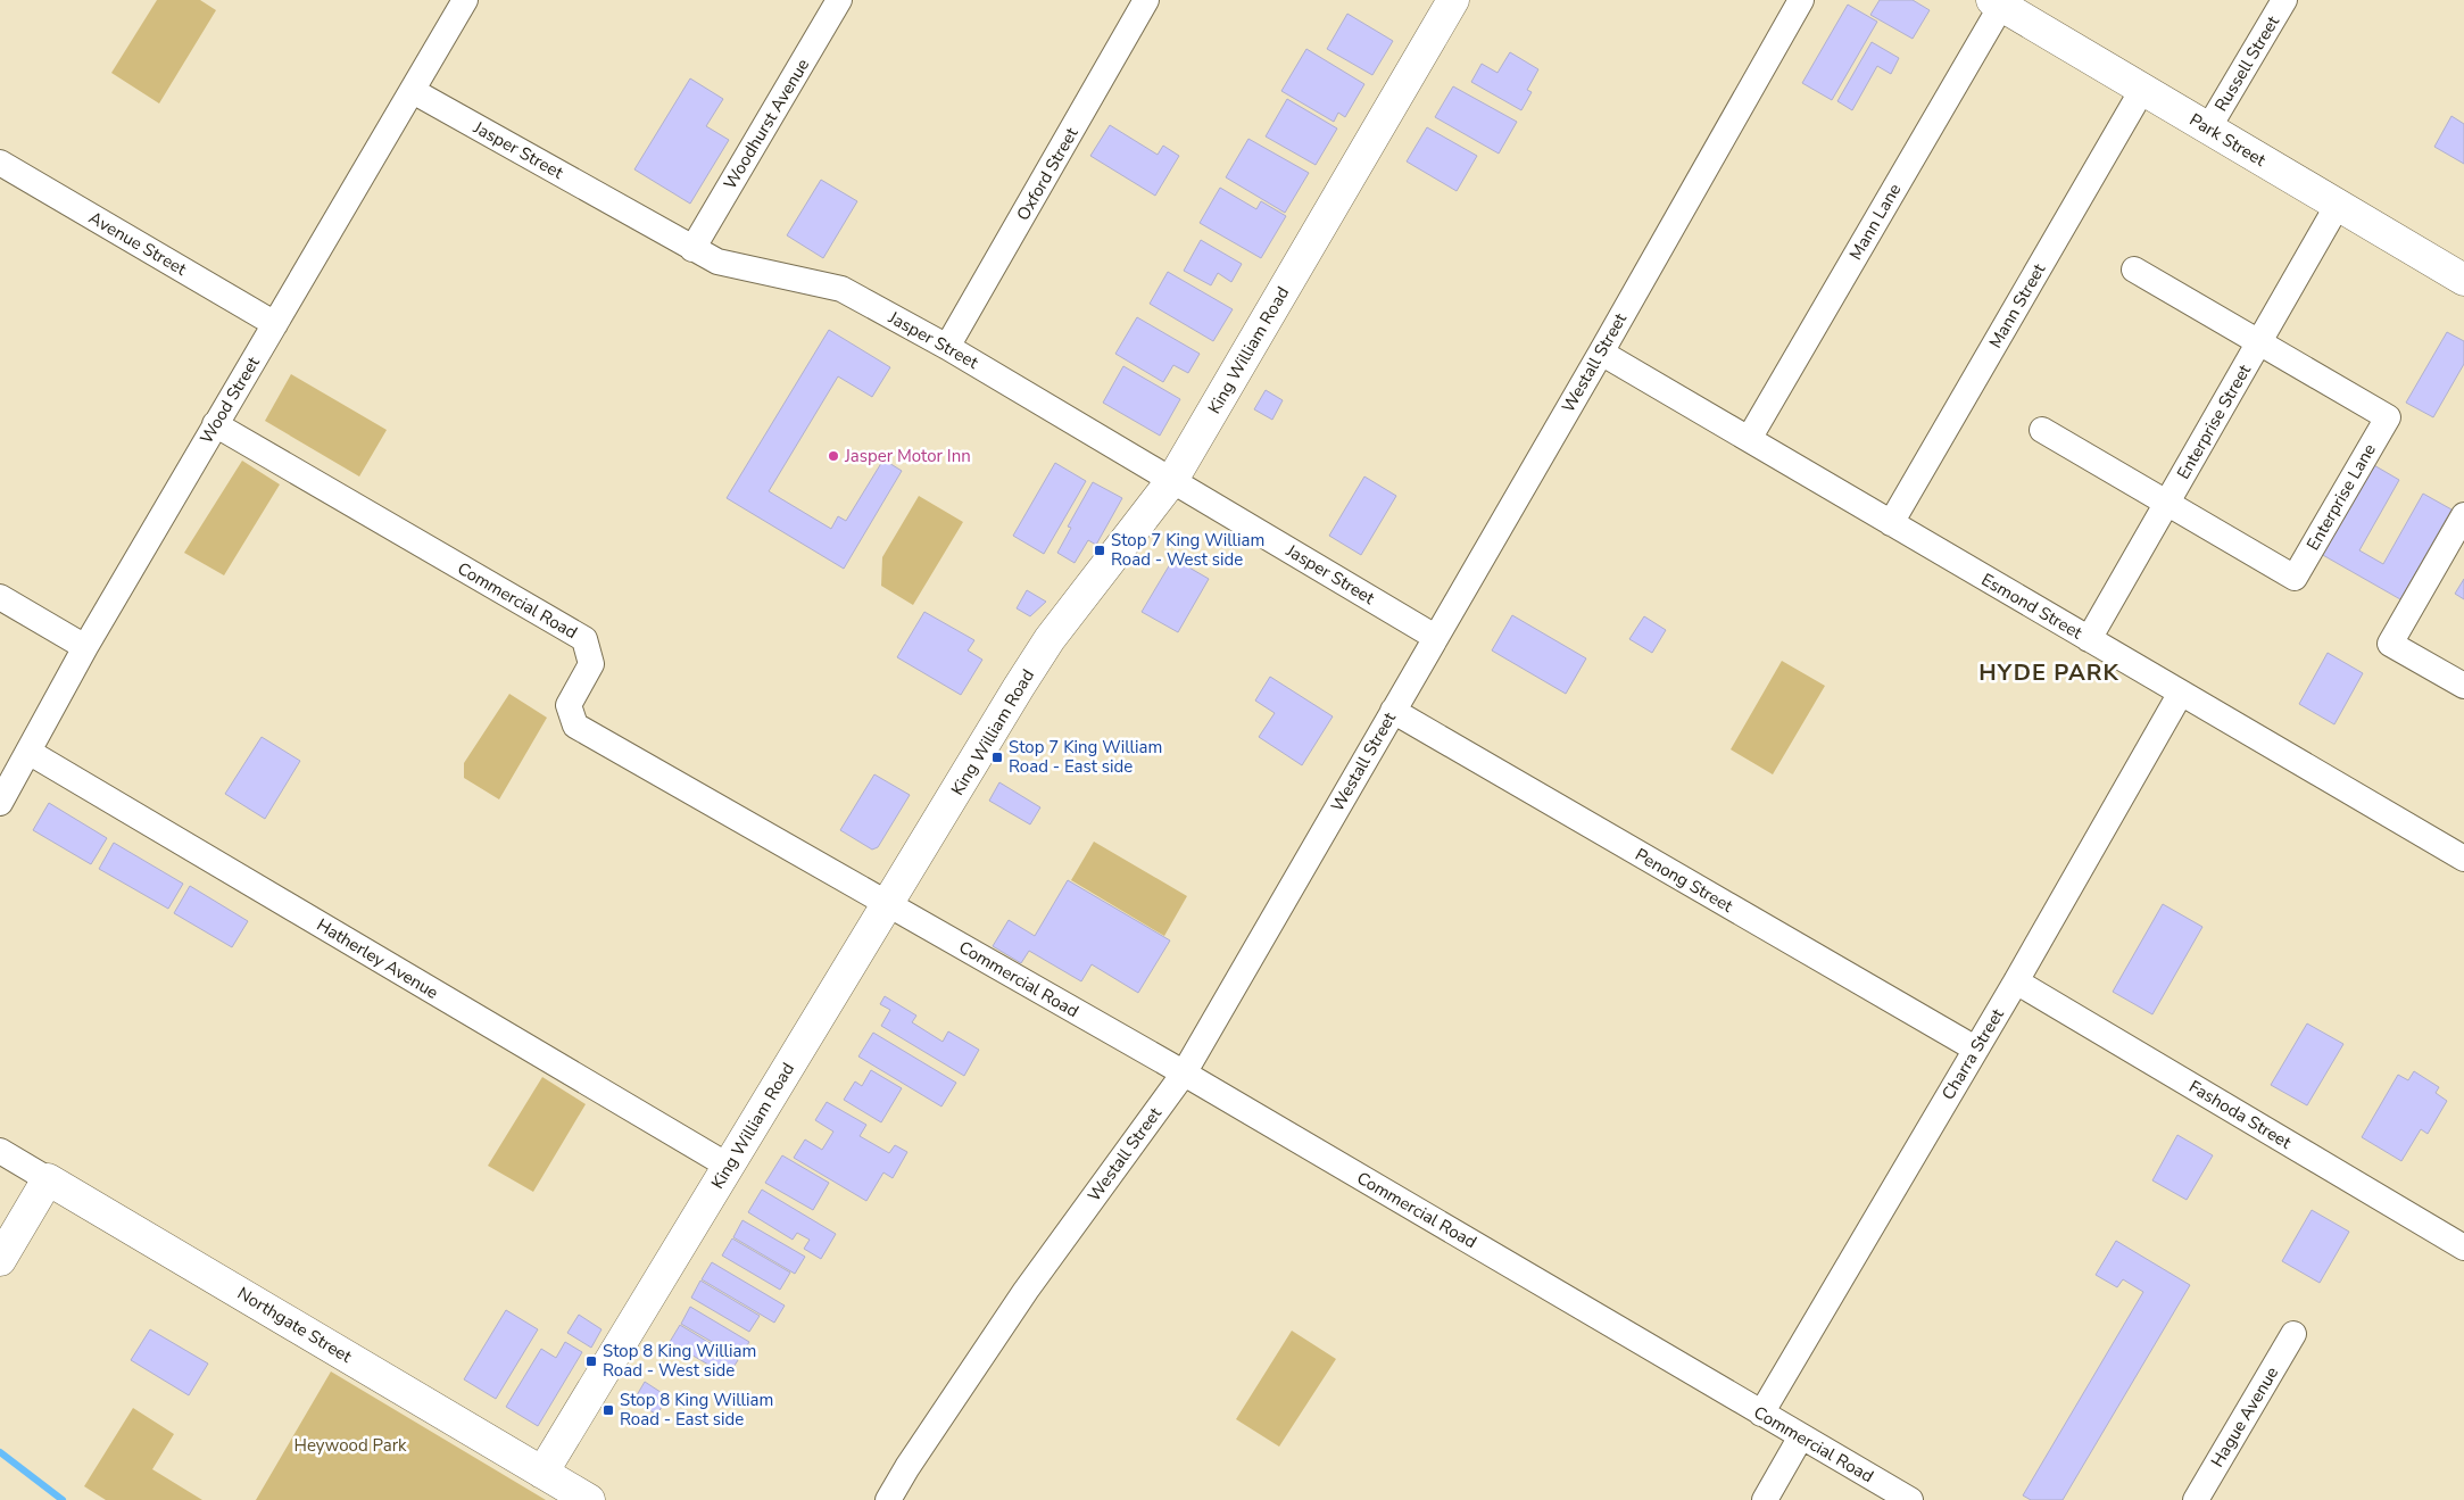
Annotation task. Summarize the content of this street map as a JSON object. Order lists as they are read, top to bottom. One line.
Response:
{"streets":{"main road":["Park Street","King William Road","Northgate Street"],"street":["Russell Street","Woodhurst Avenue","Jasper Street","Oxford Street","Mann Lane","Avenue Street","Mann Street","Westall Street","Wood Street","Enterprise Street","Enterprise Lane","Commercial Road","Esmond Street","Penong Street","Hatherley Avenue","Charra Street","Fashoda Street","Hague Avenue"]},"crossings":[["Russell Street","Park Street"],["Woodhurst Avenue","Jasper Street"],["Park Street","Mann Lane"],["Park Street","Mann Street"],["Park Street","Enterprise Street"],["Jasper Street","Oxford Street"],["Jasper Street","King William Road"],["Jasper Street","Westall Street"],["Jasper Street","Wood Street"],["Mann Lane","Esmond Street"],["Avenue Street","Wood Street"],["Mann Street","Esmond Street"],["King William Road","Commercial Road"],["King William Road","Hatherley Avenue"],["King William Road","Northgate Street"],["Westall Street","Commercial Road"],["Westall Street","Esmond Street"],["Westall Street","Penong Street"],["Wood Street","Commercial Road"],["Wood Street","Hatherley Avenue"],["Enterprise Street","Enterprise Lane"],["Enterprise Street","Esmond Street"],["Commercial Road","Charra Street"],["Esmond Street","Charra Street"],["Penong Street","Charra Street"],["Charra Street","Fashoda Street"]],"districts":["HYDE PARK"],"parks":["Heywood Park"],"places":{"other":["Jasper Motor Inn"],"transit":["Stop 7 King William Road - West side","Stop 7 King William Road - East side","Stop 8 King William Road - West side","Stop 8 King William Road - East side"]}}
